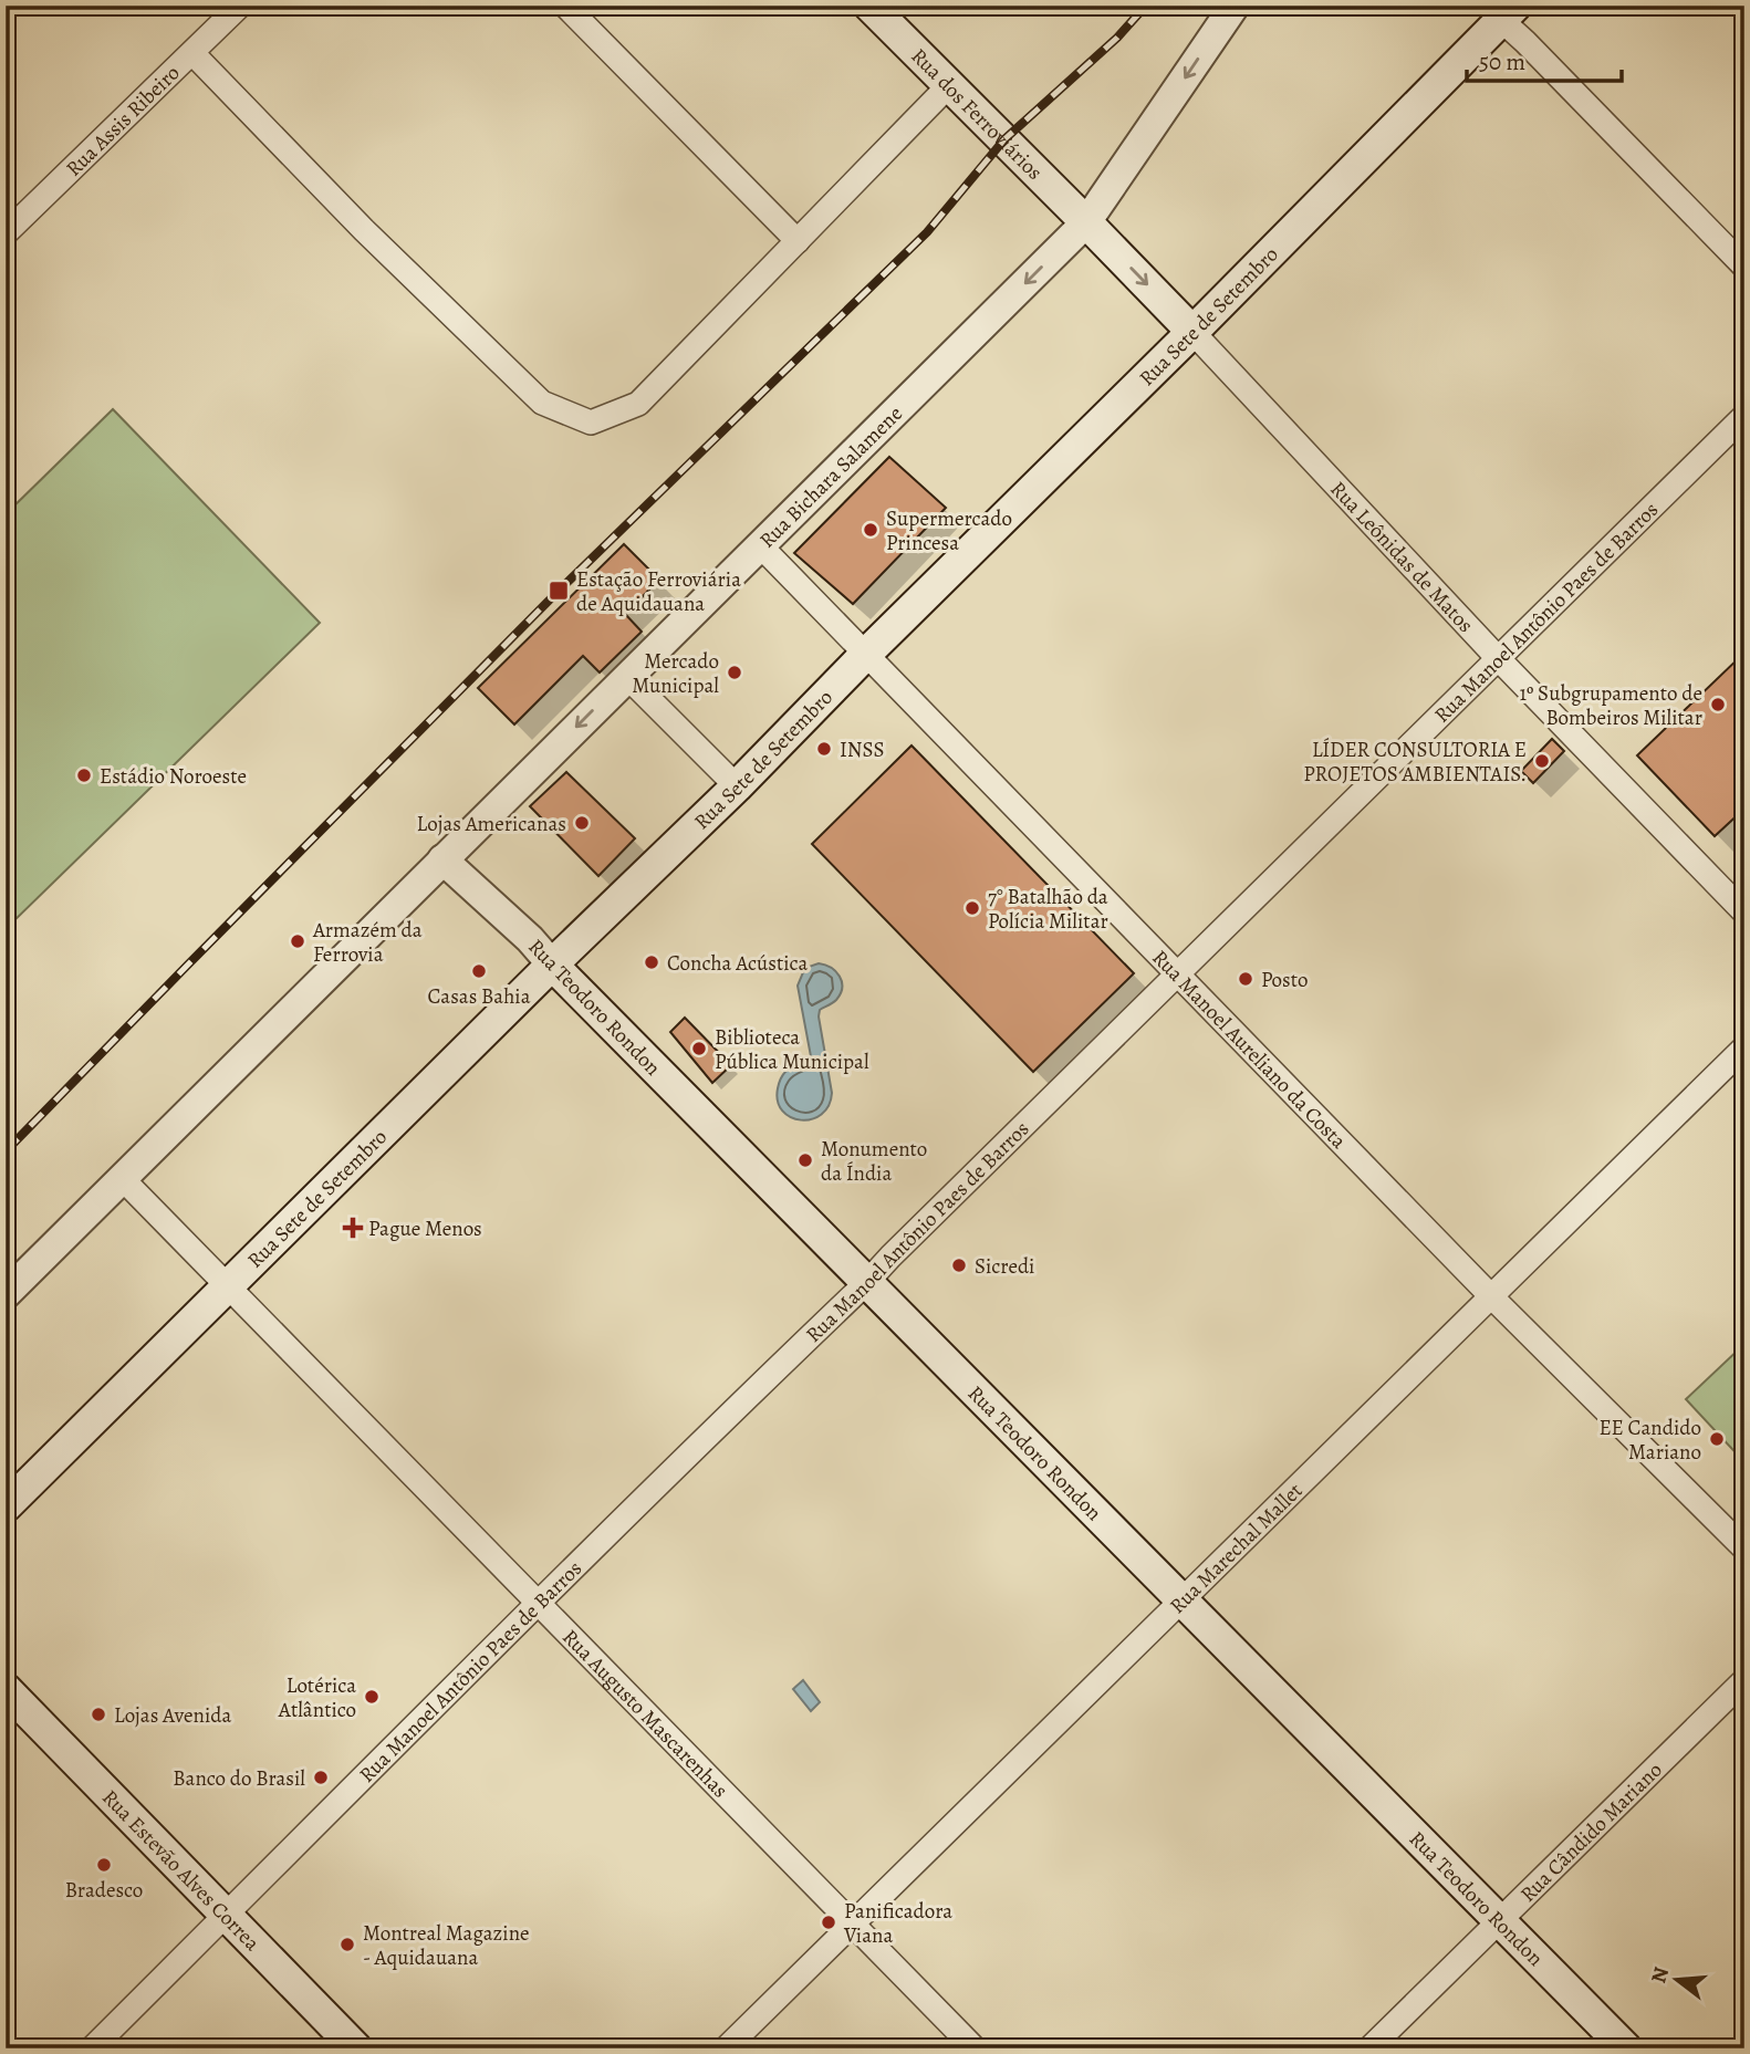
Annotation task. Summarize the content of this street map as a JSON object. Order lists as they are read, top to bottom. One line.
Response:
{"streets":{"main road":["Rua dos Ferroviários","Rua Sete de Setembro","Rua Teodoro Rondon","Rua Estevão Alves Correa"],"street":["Rua Assis Ribeiro","Rua Bichara Salamene","Rua Leônidas de Matos","Rua Manoel Antônio Paes de Barros","Rua Manoel Aureliano da Costa","Rua Marechal Mallet","Rua Augusto Mascarenhas","Rua Cândido Mariano"]},"crossings":[["Rua dos Ferroviários","Rua Bichara Salamene"],["Rua Sete de Setembro","Rua Leônidas de Matos"],["Rua Sete de Setembro","Rua Teodoro Rondon"],["Rua Sete de Setembro","Rua Manoel Aureliano da Costa"],["Rua Sete de Setembro","Rua Augusto Mascarenhas"],["Rua Bichara Salamene","Rua Teodoro Rondon"],["Rua Bichara Salamene","Rua Manoel Aureliano da Costa"],["Rua Bichara Salamene","Rua Augusto Mascarenhas"],["Rua Leônidas de Matos","Rua Manoel Antônio Paes de Barros"],["Rua Manoel Antônio Paes de Barros","Rua Teodoro Rondon"],["Rua Manoel Antônio Paes de Barros","Rua Manoel Aureliano da Costa"],["Rua Manoel Antônio Paes de Barros","Rua Augusto Mascarenhas"],["Rua Manoel Antônio Paes de Barros","Rua Estevão Alves Correa"],["Rua Teodoro Rondon","Rua Marechal Mallet"],["Rua Teodoro Rondon","Rua Cândido Mariano"],["Rua Manoel Aureliano da Costa","Rua Marechal Mallet"],["Rua Marechal Mallet","Rua Augusto Mascarenhas"]],"one_way":["Rua Bichara Salamene"],"places":{"other":["Supermercado Princesa","Mercado Municipal","1º Subgrupamento de Bombeiros Militar","INSS","LÍDER CONSULTORIA E PROJETOS AMBIENTAIS.","Estádio Noroeste","Lojas Americanas","7° Batalhão da Polícia Militar","Armazém da Ferrovia","Concha Acústica","Casas Bahia","Posto","Biblioteca Pública Municipal","Monumento da Índia","Sicredi","EE Candido Mariano","Lotérica Atlântico","Lojas Avenida","Banco do Brasil","Bradesco","Panificadora Viana","Montreal Magazine - Aquidauana"],"transit":["Estação Ferroviária de Aquidauana"],"health":["Pague Menos"]},"scale_bar":"50 m","north":"left"}
